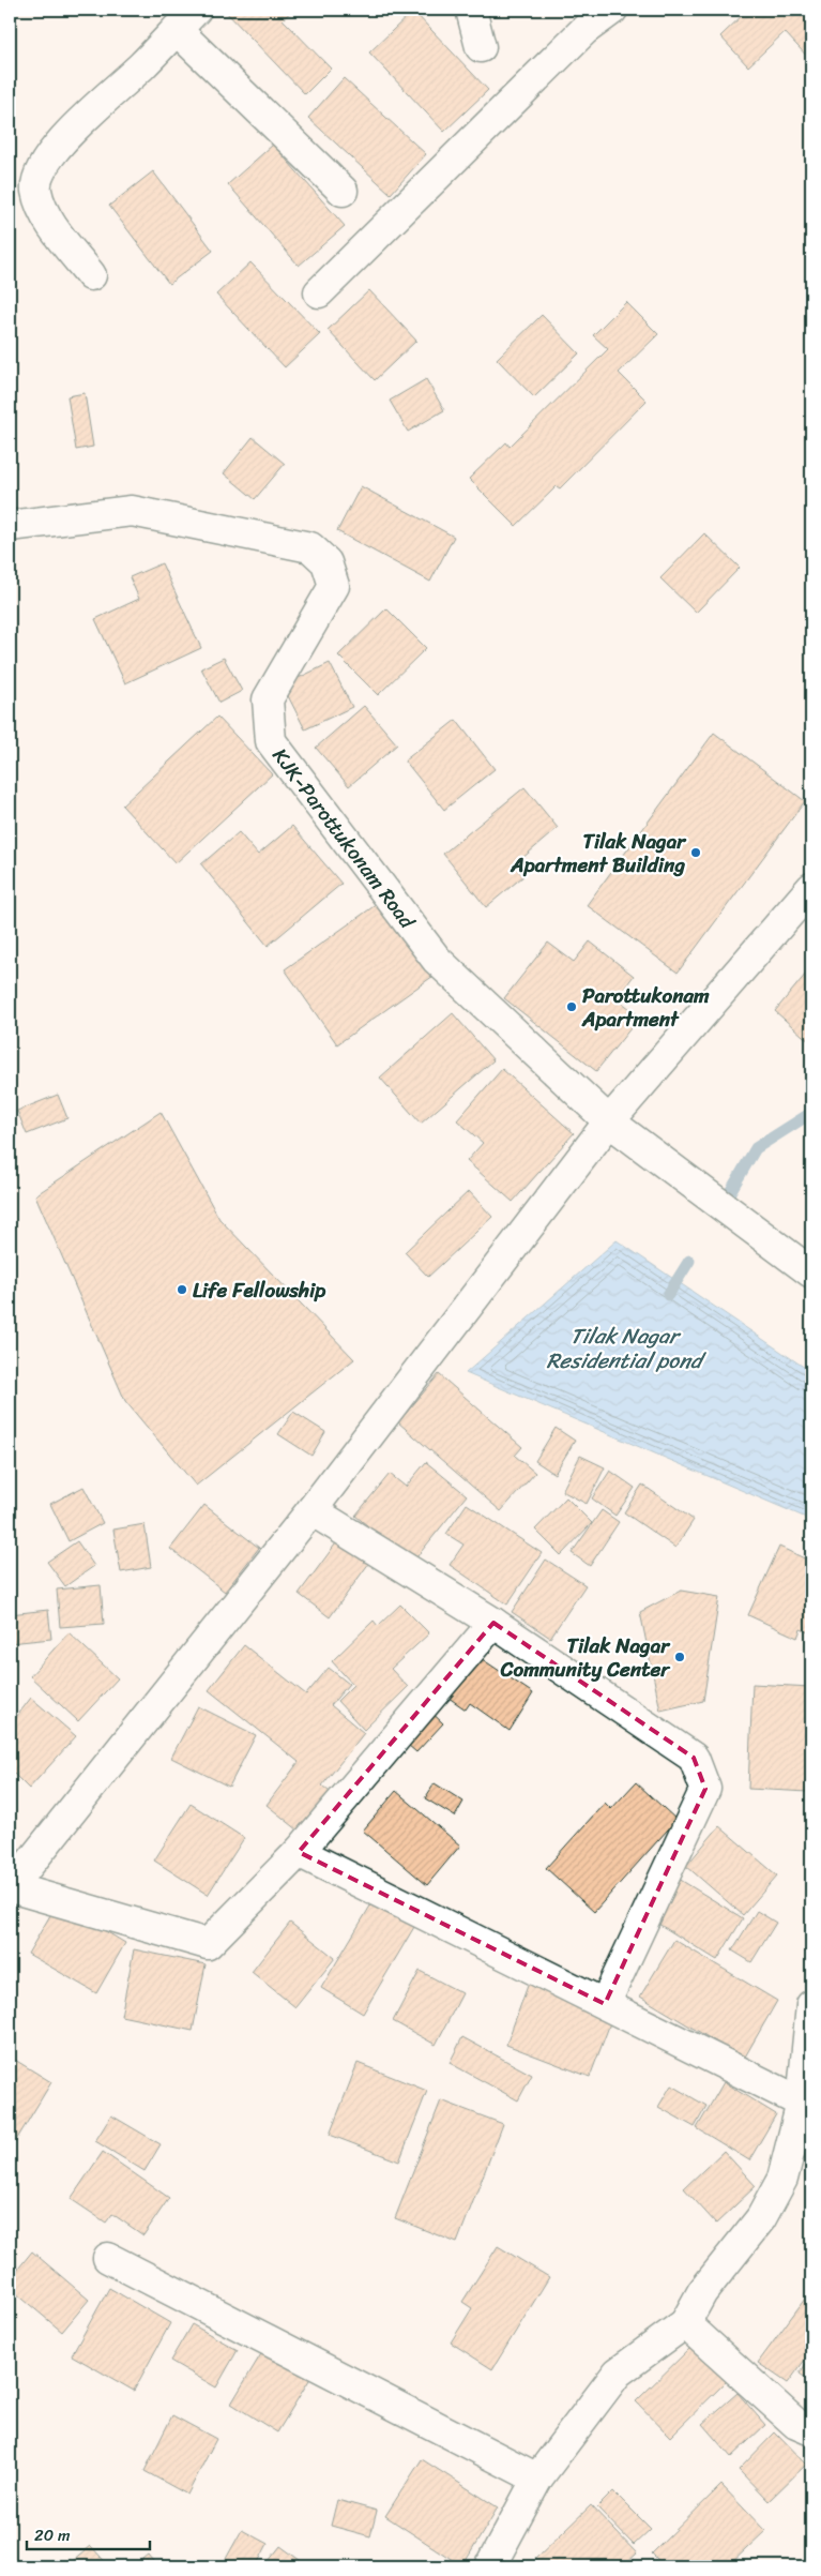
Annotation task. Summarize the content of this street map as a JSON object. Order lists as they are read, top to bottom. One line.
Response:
{"streets":{"street":["KJK-Parottukonam Road"]},"water":["Tilak Nagar Residential pond"],"places":["Tilak Nagar Apartment Building","Parottukonam Apartment","Life Fellowship","Tilak Nagar Community Center"],"scale_bar":"20 m"}
